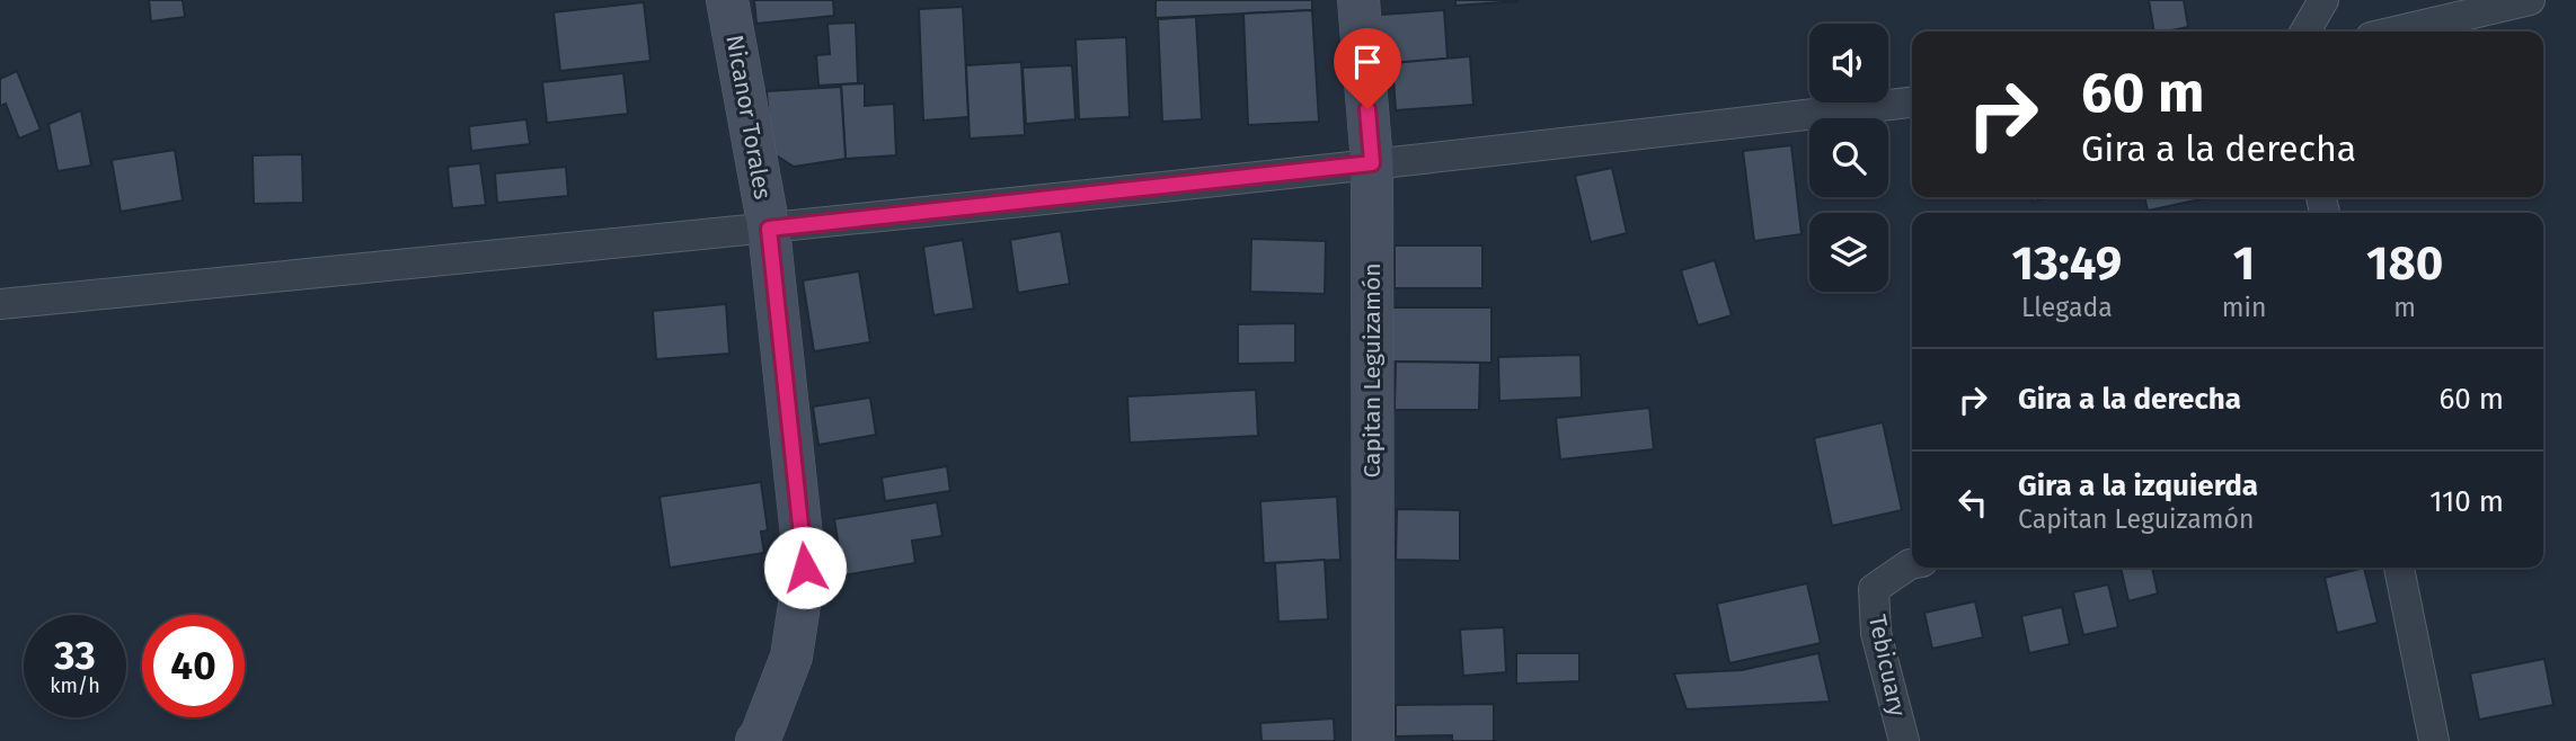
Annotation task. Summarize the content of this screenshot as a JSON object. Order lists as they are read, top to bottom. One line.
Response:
{"streets":{"street":["Nicanor Torales","Capitan Leguizamón","Tebicuary"]},"page":{"turn":["60 m","Gira a la derecha"],"eta":["13:49","Llegada","1","min","180","m"],"list":[{"name":"Gira a la derecha","value":"60 m"},{"name":"Gira a la izquierda","note":"Capitan Leguizamón","value":"110 m"}],"speed":"33 km/h","limit":"40"}}
